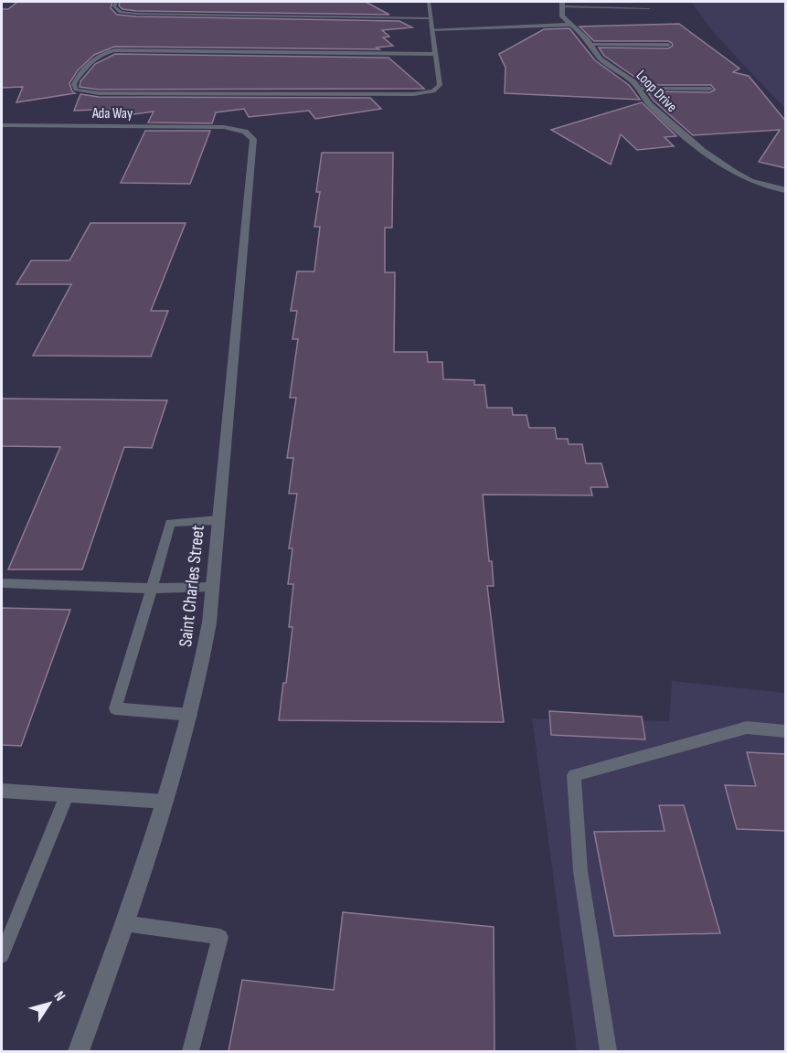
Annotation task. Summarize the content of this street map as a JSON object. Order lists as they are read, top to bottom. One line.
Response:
{"streets":{"street":["Loop Drive","Ada Way","Saint Charles Street"]},"crossings":[["Ada Way","Saint Charles Street"]],"north":"top right"}
